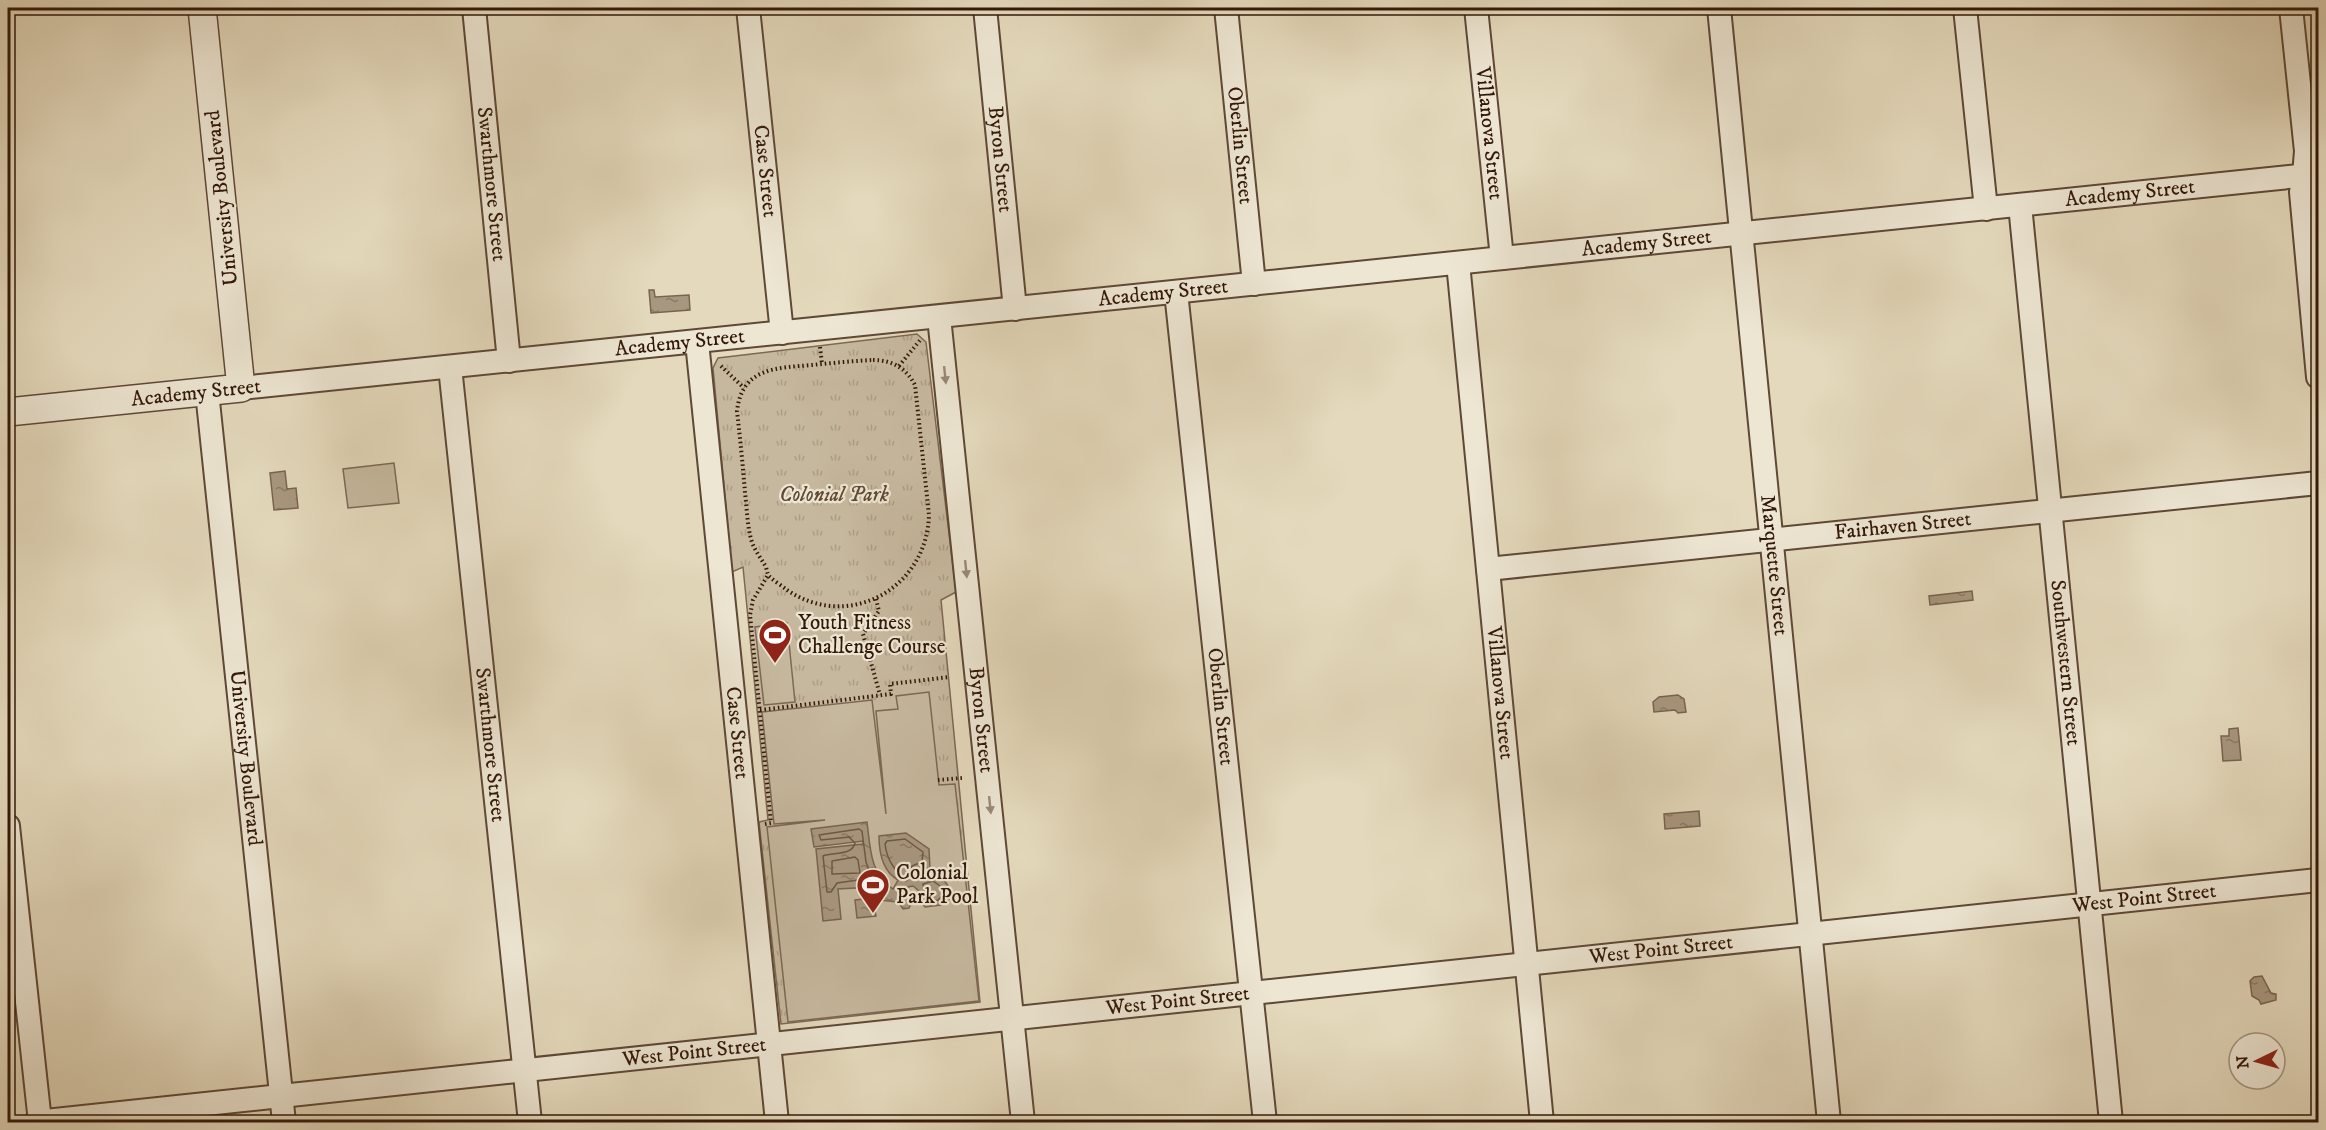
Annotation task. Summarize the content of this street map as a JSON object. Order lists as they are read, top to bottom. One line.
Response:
{"streets":{"street":["Villanova Street","Oberlin Street","Byron Street","Case Street","Swarthmore Street","Academy Street","University Boulevard","Fairhaven Street","Marquette Street","Southwestern Street","West Point Street"]},"crossings":[["Villanova Street","Academy Street"],["Villanova Street","Fairhaven Street"],["Villanova Street","West Point Street"],["Oberlin Street","Academy Street"],["Oberlin Street","West Point Street"],["Byron Street","Academy Street"],["Byron Street","West Point Street"],["Case Street","Academy Street"],["Case Street","West Point Street"],["Swarthmore Street","Academy Street"],["Swarthmore Street","West Point Street"],["Academy Street","University Boulevard"],["Academy Street","Marquette Street"],["Academy Street","Southwestern Street"],["University Boulevard","West Point Street"],["Fairhaven Street","Marquette Street"],["Fairhaven Street","Southwestern Street"],["Marquette Street","West Point Street"],["Southwestern Street","West Point Street"]],"one_way":["Byron Street"],"parks":["Colonial Park"],"places":{"sports":["Youth Fitness Challenge Course","Colonial Park Pool"]},"north":"left"}
